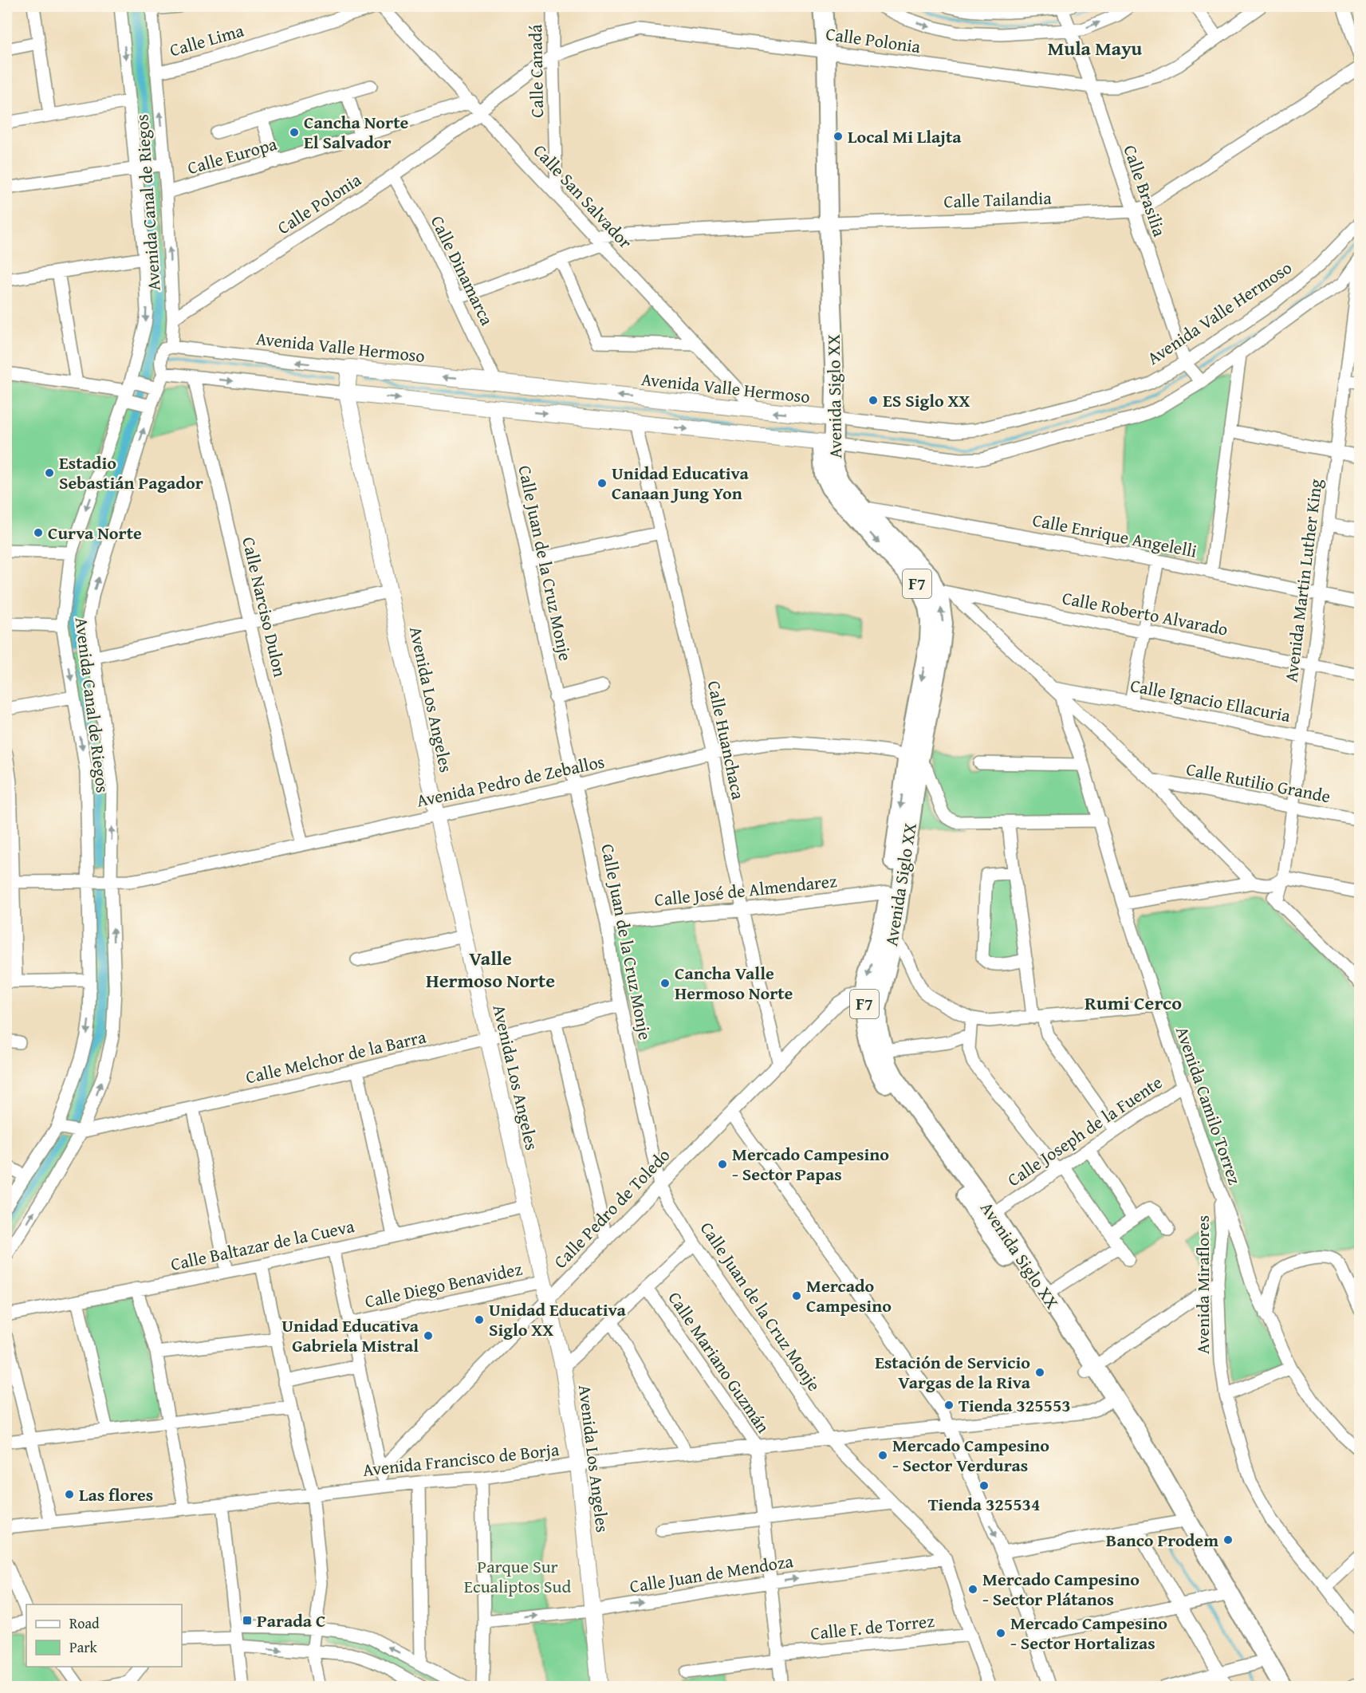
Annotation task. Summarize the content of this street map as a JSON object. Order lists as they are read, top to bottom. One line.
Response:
{"streets":{"highway":["Avenida Siglo XX","F7"],"main road":["Avenida Valle Hermoso","Avenida Los Angeles"],"street":["Calle Lima","Calle Polonia","Calle Canadá","Calle Europa","Calle Brasilia","Calle San Salvador","Calle Tailandia","Avenida Canal de Riegos","Calle Dinamarca","Calle Enrique Angelelli","Calle Juan de la Cruz Monje","Avenida Martin Luther King","Calle Narciso Dulon","Calle Roberto Alvarado","Calle Ignacio Ellacuria","Calle Huanchaca","Avenida Pedro de Zeballos","Calle Rutilio Grande","Calle José de Almendarez","Calle Melchor de la Barra","Avenida Camilo Torrez","Calle Joseph de la Fuente","Calle Pedro de Toledo","Calle Baltazar de la Cueva","Calle Diego Benavidez","Avenida Miraflores","Calle Mariano Guzmán","Avenida Francisco de Borja","Calle Juan de Mendoza","Calle F. de Torrez"]},"crossings":[["Calle Lima","Avenida Canal de Riegos"],["Calle Polonia","Calle Canadá"],["Calle Polonia","Calle Europa"],["Calle Polonia","Calle Brasilia"],["Calle Polonia","Calle San Salvador"],["Calle Polonia","Avenida Canal de Riegos"],["Calle Polonia","Calle Dinamarca"],["Calle Polonia","Avenida Siglo XX"],["Calle Canadá","Calle San Salvador"],["Calle Europa","Calle San Salvador"],["Calle Europa","Avenida Canal de Riegos"],["Calle Brasilia","Calle Tailandia"],["Calle Brasilia","Avenida Valle Hermoso"],["Calle San Salvador","Calle Tailandia"],["Calle San Salvador","Avenida Valle Hermoso"],["Calle Tailandia","Calle Dinamarca"],["Calle Tailandia","Avenida Siglo XX"],["Avenida Canal de Riegos","Avenida Valle Hermoso"],["Avenida Canal de Riegos","Avenida Pedro de Zeballos"],["Avenida Canal de Riegos","Calle Melchor de la Barra"],["Calle Dinamarca","Avenida Valle Hermoso"],["Avenida Valle Hermoso","Avenida Siglo XX"],["Avenida Valle Hermoso","Avenida Los Angeles"],["Avenida Siglo XX","Calle Enrique Angelelli"],["Avenida Siglo XX","Calle Roberto Alvarado"],["Avenida Siglo XX","Avenida Pedro de Zeballos"],["Avenida Siglo XX","Calle José de Almendarez"],["Avenida Siglo XX","Calle Joseph de la Fuente"],["Avenida Siglo XX","Calle Pedro de Toledo"],["Avenida Siglo XX","Avenida Francisco de Borja"],["Calle Enrique Angelelli","Avenida Martin Luther King"],["Calle Juan de la Cruz Monje","Avenida Pedro de Zeballos"],["Calle Juan de la Cruz Monje","Calle José de Almendarez"],["Calle Juan de la Cruz Monje","Calle Melchor de la Barra"],["Calle Juan de la Cruz Monje","Calle Pedro de Toledo"],["Calle Juan de la Cruz Monje","Avenida Francisco de Borja"],["Calle Juan de la Cruz Monje","Calle Juan de Mendoza"],["Avenida Martin Luther King","Calle Roberto Alvarado"],["Avenida Martin Luther King","Calle Ignacio Ellacuria"],["Avenida Martin Luther King","Calle Rutilio Grande"],["Calle Narciso Dulon","Avenida Pedro de Zeballos"],["Avenida Los Angeles","Avenida Pedro de Zeballos"],["Avenida Los Angeles","Calle Melchor de la Barra"],["Avenida Los Angeles","Calle Pedro de Toledo"],["Avenida Los Angeles","Calle Baltazar de la Cueva"],["Avenida Los Angeles","Calle Diego Benavidez"],["Avenida Los Angeles","Avenida Francisco de Borja"],["Avenida Los Angeles","Calle Juan de Mendoza"],["Calle Huanchaca","Avenida Pedro de Zeballos"],["Calle Huanchaca","Calle José de Almendarez"],["Calle Huanchaca","Calle Pedro de Toledo"],["Avenida Camilo Torrez","Calle Joseph de la Fuente"],["Avenida Camilo Torrez","Avenida Miraflores"],["Calle Mariano Guzmán","Avenida Francisco de Borja"],["Calle Mariano Guzmán","Calle Juan de Mendoza"],["Calle Mariano Guzmán","Calle F. de Torrez"]],"districts":["Mula Mayu","Valle Hermoso Norte","Rumi Cerco"],"parks":["Parque Sur Ecualiptos Sud"],"places":{"other":["Cancha Norte El Salvador","Local Mi Llajta","ES Siglo XX","Estadio Sebastián Pagador","Unidad Educativa Canaan Jung Yon","Curva Norte","Cancha Valle Hermoso Norte","Mercado Campesino - Sector Papas","Mercado Campesino","Unidad Educativa Siglo XX","Unidad Educativa Gabriela Mistral","Estación de Servicio Vargas de la Riva","Tienda 325553","Mercado Campesino - Sector Verduras","Tienda 325534","Las flores","Banco Prodem","Mercado Campesino - Sector Plátanos","Mercado Campesino - Sector Hortalizas"],"transit":["Parada C"]},"legend":["Road","Park"]}
